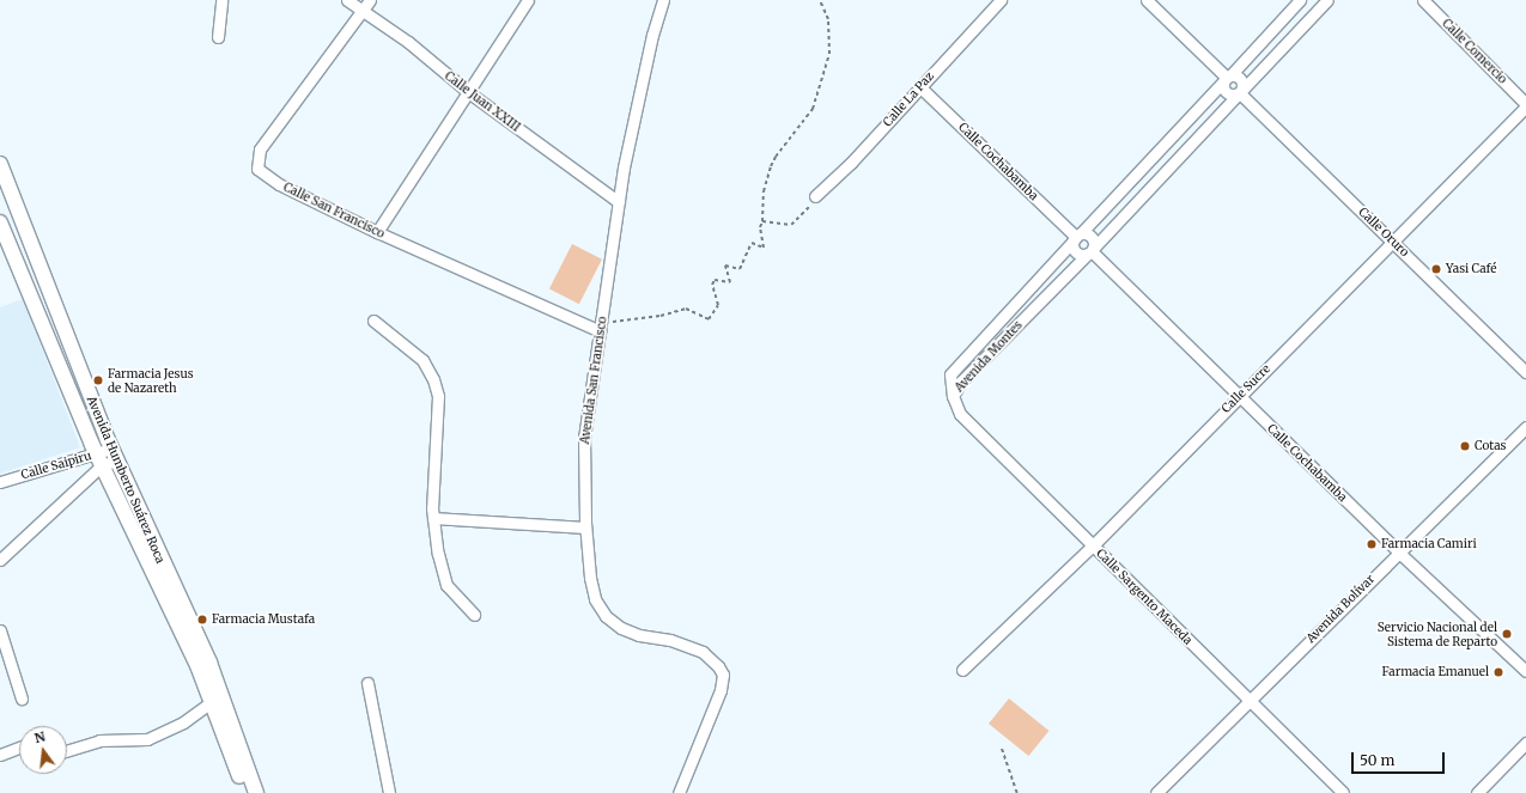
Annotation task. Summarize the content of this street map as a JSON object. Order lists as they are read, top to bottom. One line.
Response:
{"streets":{"main road":["Avenida Humberto Suárez Roca"],"street":["Calle Comercio","Calle La Paz","Calle Juan XXIII","Calle Cochabamba","Calle San Francisco","Calle Oruro","Avenida Montes","Avenida San Francisco","Calle Sucre","Calle Saipiru","Calle Sargento Maceda","Avenida Bolívar"]},"crossings":[["Calle Comercio","Calle Sucre"],["Calle La Paz","Calle Cochabamba"],["Calle Juan XXIII","Calle San Francisco"],["Calle Juan XXIII","Avenida San Francisco"],["Calle Cochabamba","Avenida Montes"],["Calle Cochabamba","Calle Sucre"],["Calle Cochabamba","Avenida Bolívar"],["Calle San Francisco","Avenida San Francisco"],["Calle Oruro","Avenida Montes"],["Calle Oruro","Calle Sucre"],["Avenida Montes","Calle Sargento Maceda"],["Calle Sucre","Calle Sargento Maceda"],["Calle Saipiru","Avenida Humberto Suárez Roca"],["Calle Sargento Maceda","Avenida Bolívar"]],"places":["Yasi Café","Farmacia Jesus de Nazareth","Cotas","Farmacia Camiri","Farmacia Mustafa","Servicio Nacional del Sistema de Reparto","Farmacia Emanuel"],"scale_bar":"50 m","north":"top"}
